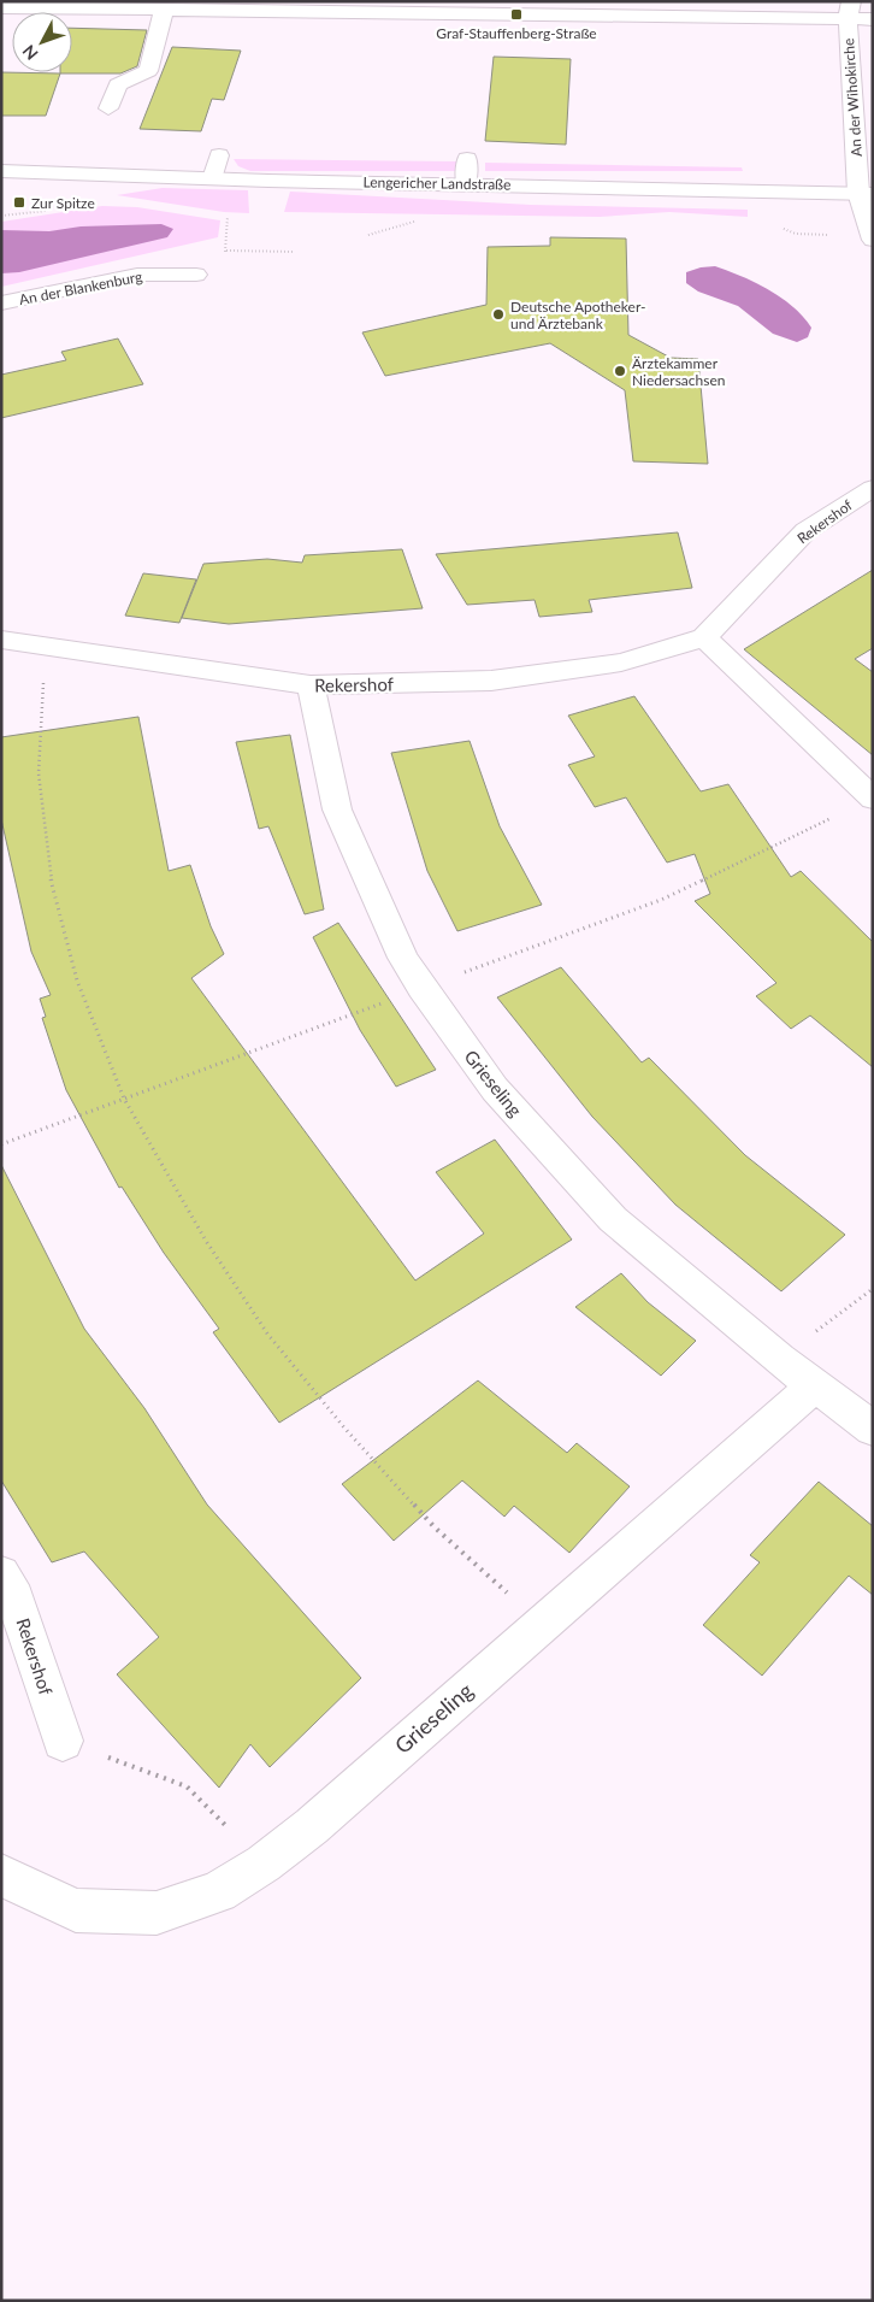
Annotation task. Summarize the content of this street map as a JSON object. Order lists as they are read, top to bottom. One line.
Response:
{"streets":{"street":["An der Wihokirche","Lengericher Landstraße","An der Blankenburg","Rekershof","Grieseling"]},"crossings":[["An der Wihokirche","Lengericher Landstraße"],["Rekershof","Grieseling"]],"places":{"transit":["Graf-Stauffenberg-Straße","Zur Spitze"],"other":["Deutsche Apotheker- und Ärztebank","Ärztekammer Niedersachsen"]},"north":"bottom left"}
